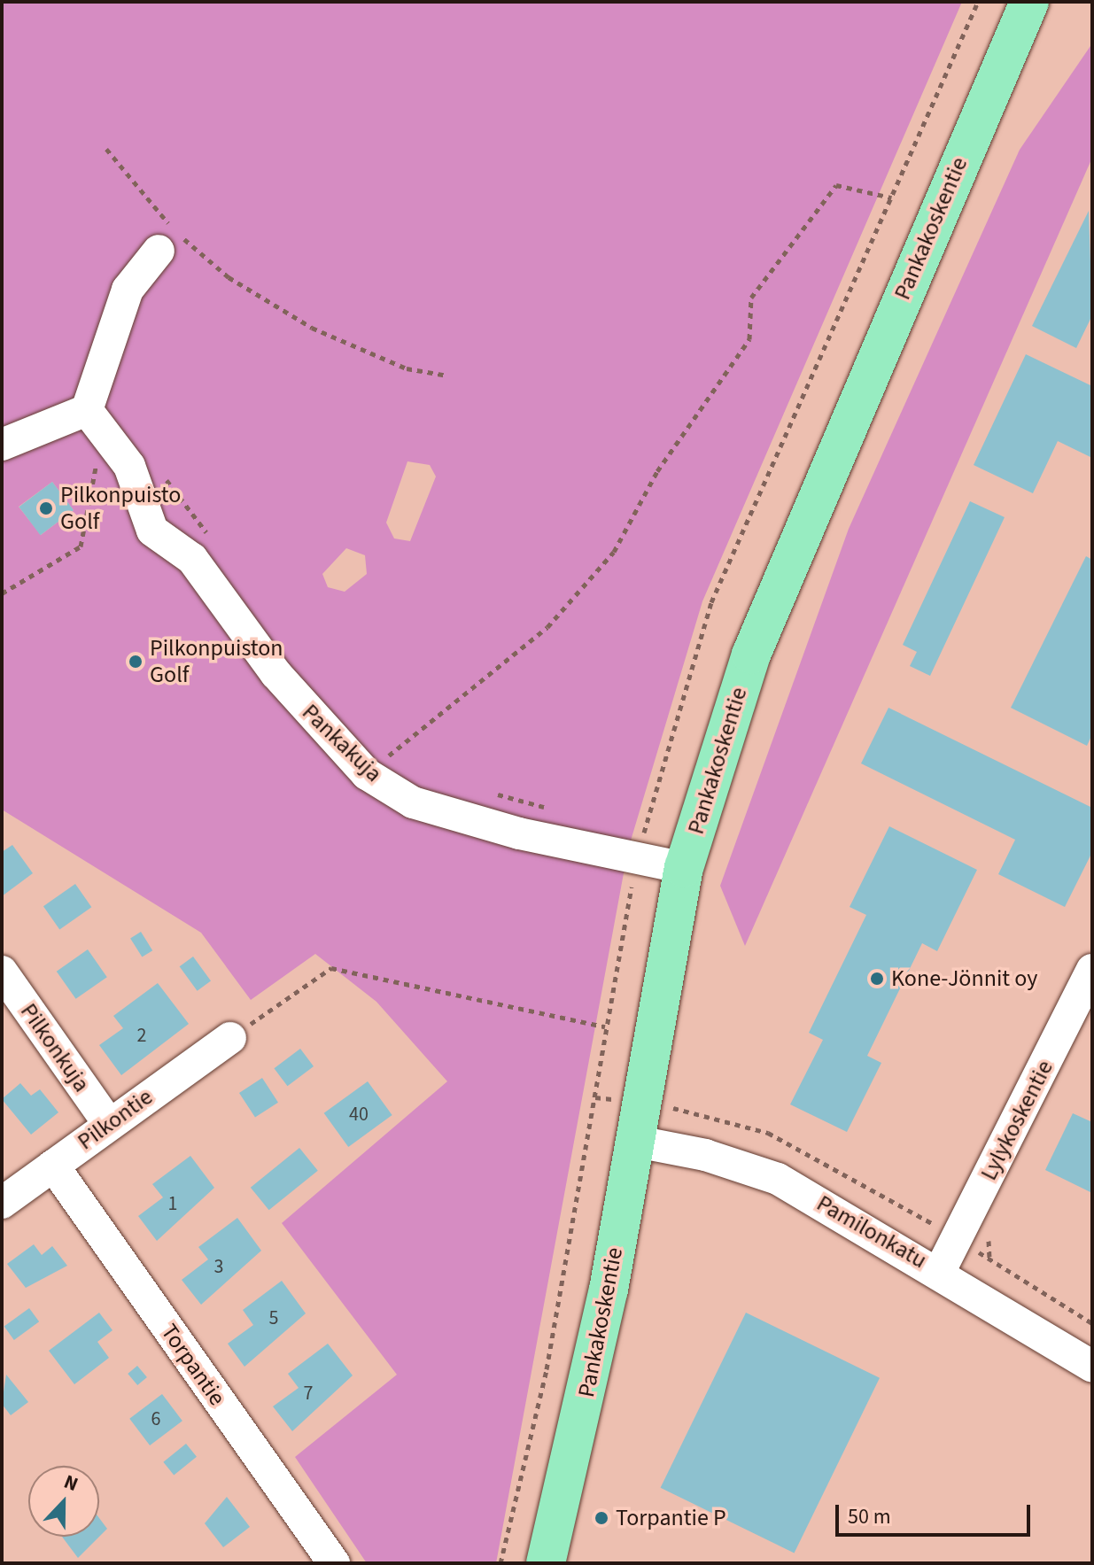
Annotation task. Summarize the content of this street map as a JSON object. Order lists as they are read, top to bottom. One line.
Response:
{"streets":{"main road":["Pankakoskentie"],"street":["Pankakuja","Pilkonkuja","Pilkontie","Lylykoskentie","Pamilonkatu","Torpantie"]},"crossings":[["Pankakoskentie","Pankakuja"],["Pankakoskentie","Pamilonkatu"],["Pilkonkuja","Pilkontie"],["Pilkontie","Torpantie"],["Lylykoskentie","Pamilonkatu"]],"places":["Pilkonpuisto Golf","Pilkonpuiston Golf","Kone-Jönnit oy","Torpantie P"],"house_numbers":["2","40","1","3","5","7","6"],"scale_bar":"50 m","north":"top"}
